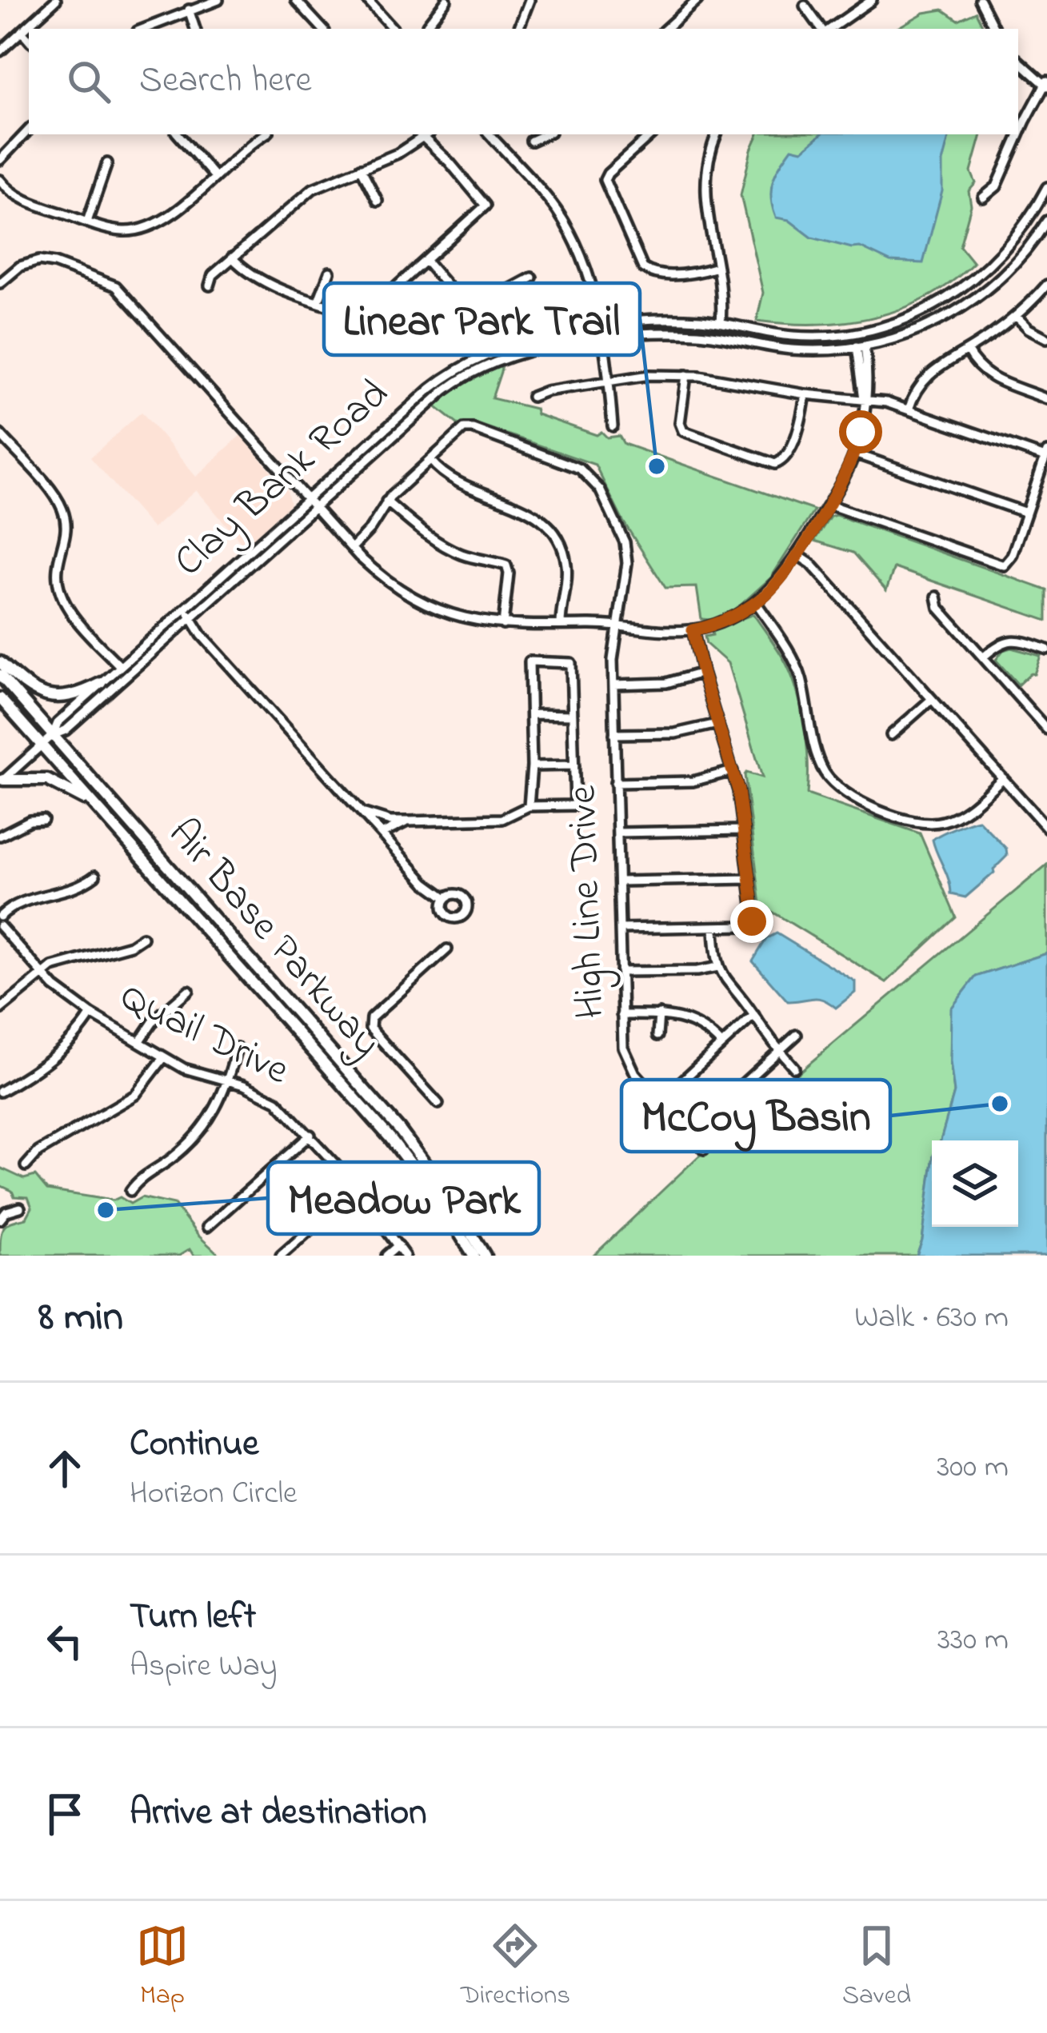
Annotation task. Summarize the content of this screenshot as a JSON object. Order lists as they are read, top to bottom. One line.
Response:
{"streets":{"main road":["Air Base Parkway"],"street":["Clay Bank Road","High Line Drive","Quail Drive"]},"crossings":[["Clay Bank Road","Air Base Parkway"]],"places":["Linear Park Trail","McCoy Basin","Meadow Park"],"page":{"search":"Search here","heading":["8 min","Walk · 630 m"],"list":[["Continue","Horizon Circle","300 m"],["Turn left","Aspire Way","330 m"],"Arrive at destination"],"nav":["Map","Directions","Saved"]}}
